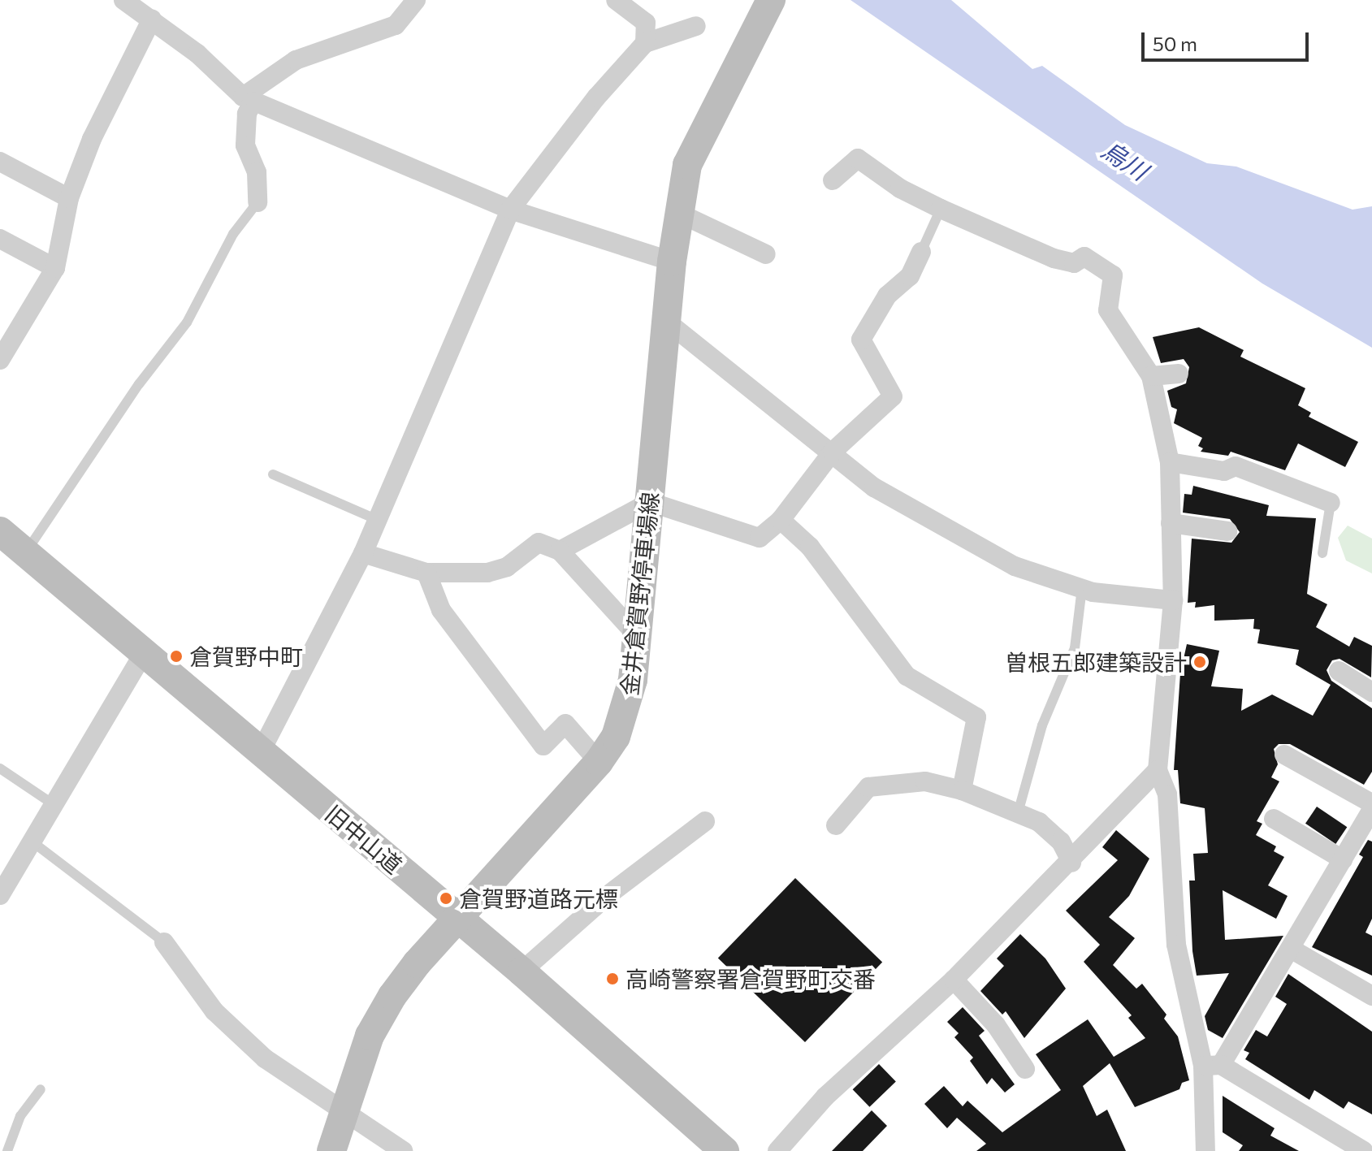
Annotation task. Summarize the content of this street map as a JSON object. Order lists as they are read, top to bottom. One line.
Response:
{"streets":{"main road":["金井倉賀野停車場線","旧中山道"]},"crossings":[["金井倉賀野停車場線","旧中山道"]],"water":["烏川"],"places":["倉賀野中町","曽根五郎建築設計","倉賀野道路元標","高崎警察署倉賀野町交番"],"scale_bar":"50 m"}
